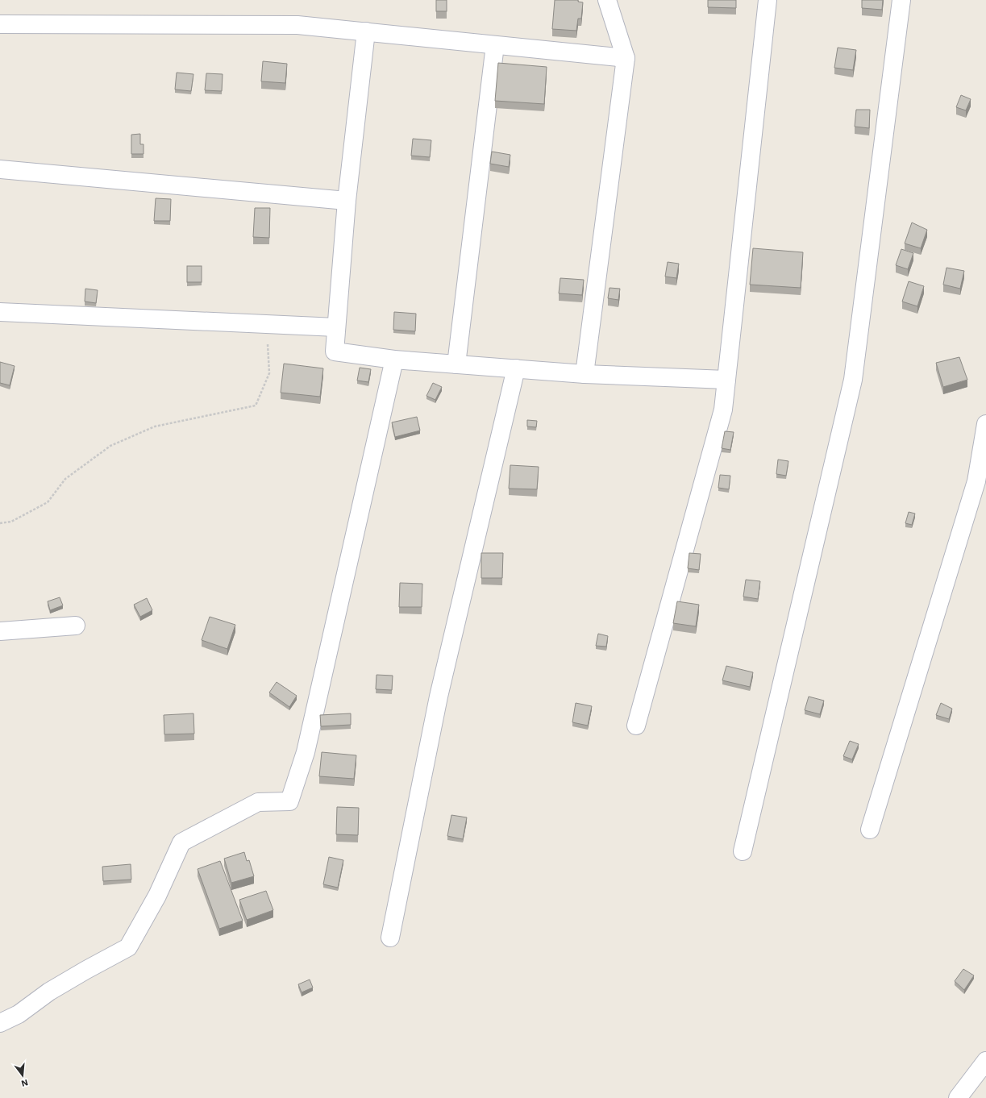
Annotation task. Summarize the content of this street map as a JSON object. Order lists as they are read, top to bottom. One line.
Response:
{"north":"bottom"}
